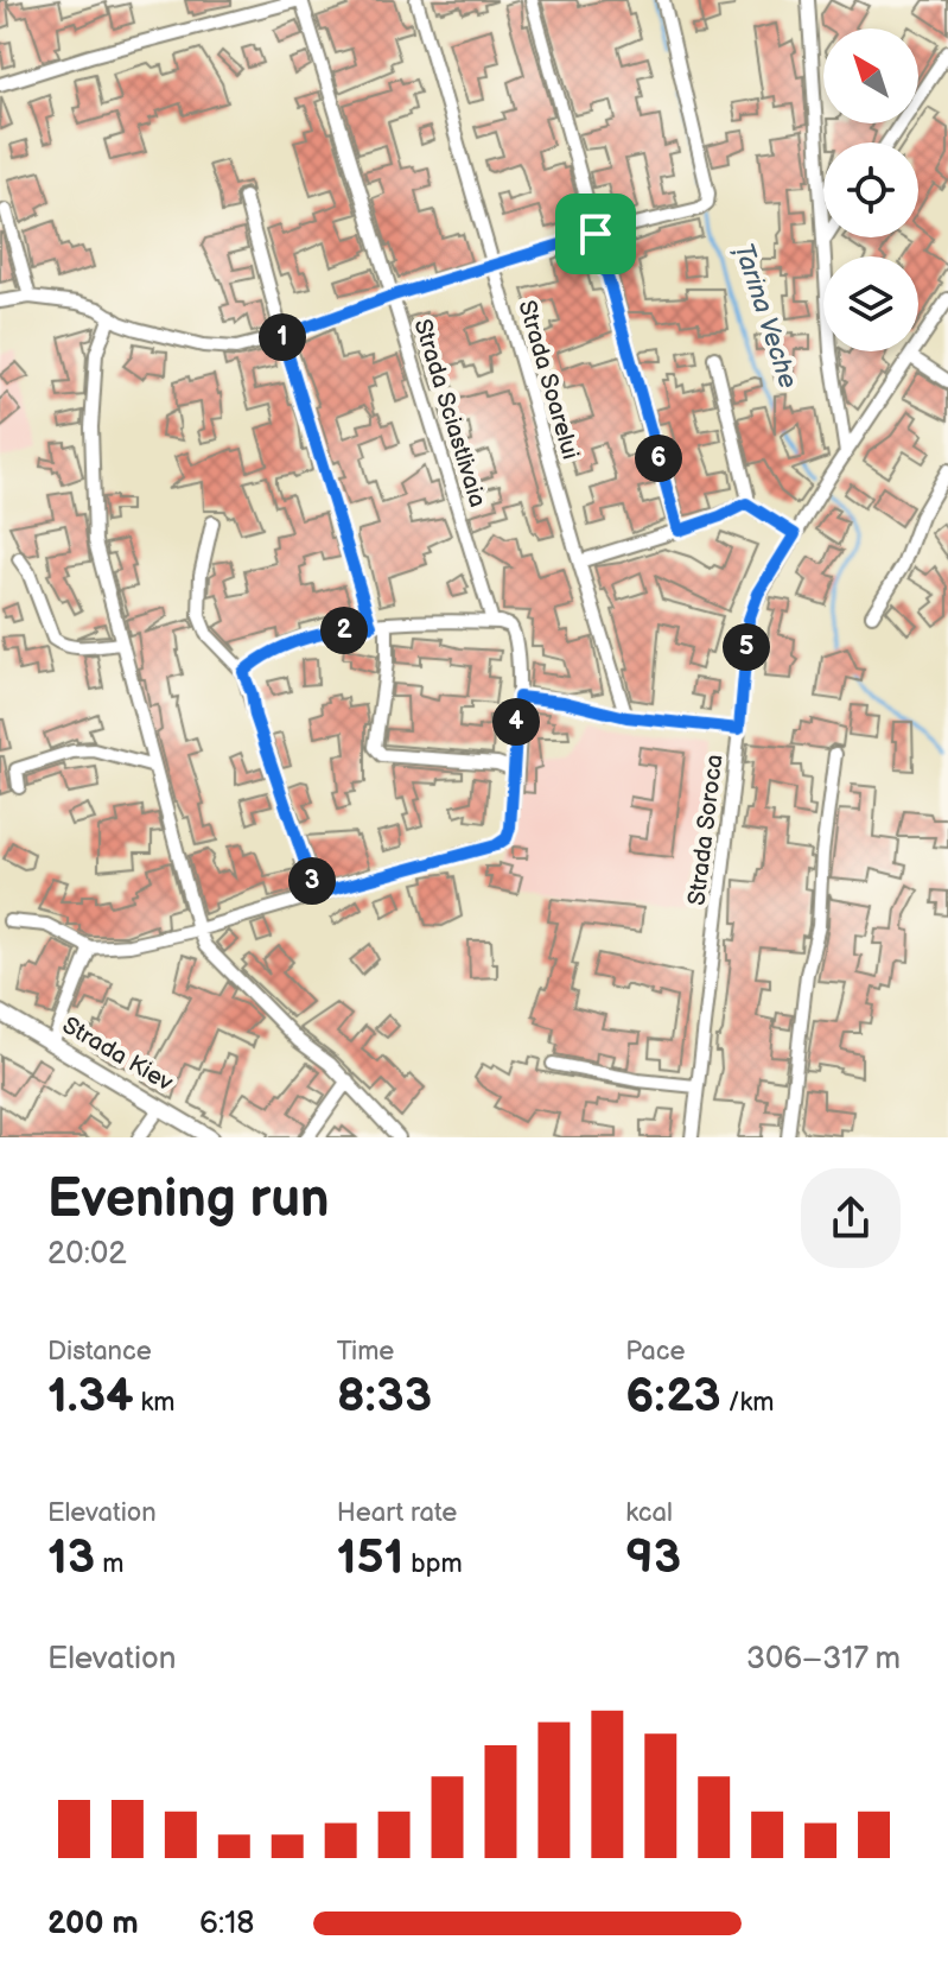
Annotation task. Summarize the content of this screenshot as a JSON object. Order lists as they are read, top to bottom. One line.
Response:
{"streets":{"main road":["Strada Kiev"],"street":["Strada Soarelui","Strada Sciastlivaia","Strada Soroca"]},"water":["Țarina Veche"],"north":"top left","page":{"pins":["1","6","2","5","4","3"],"heading":["Evening run","20:02"],"stats":[["Distance","1.34 km"],["Time","8:33"],["Pace","6:23 /km"],["Elevation","13 m"],["Heart rate","151 bpm"],["kcal","93"]],"chart":["Elevation","306–317 m"],"list":[{"name":"200 m","note":"6:18"}]}}
